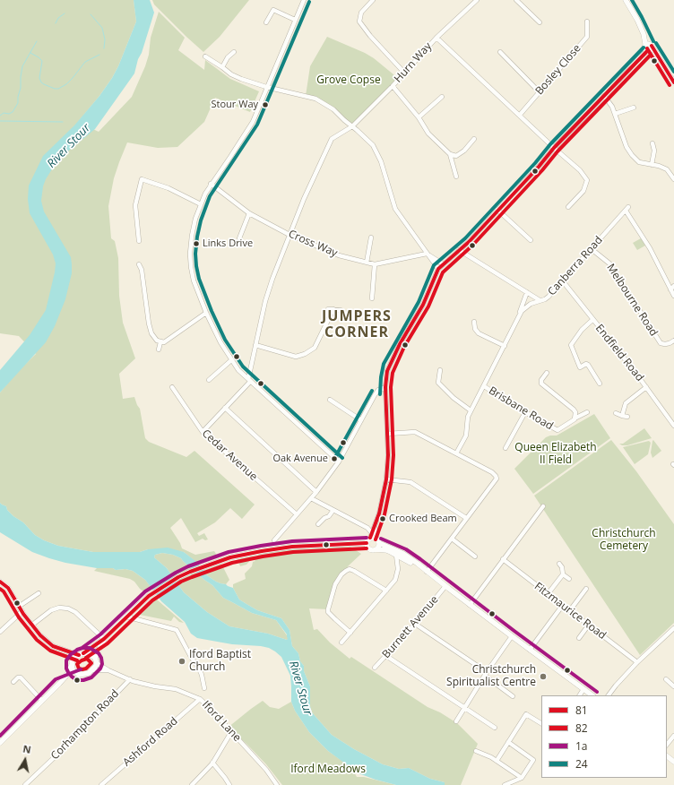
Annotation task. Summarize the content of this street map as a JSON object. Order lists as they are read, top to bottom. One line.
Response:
{"streets":{"street":["Hurn Way","Bosley Close","Cross Way","Canberra Road","Melbourne Road","Endfield Road","Brisbane Road","Cedar Avenue","Fitzmaurice Road","Burnett Avenue","Iford Lane","Corhampton Road","Ashford Road"]},"crossings":[["Hurn Way","Cross Way"],["Canberra Road","Melbourne Road"],["Canberra Road","Endfield Road"],["Canberra Road","Brisbane Road"],["Iford Lane","Corhampton Road"],["Iford Lane","Ashford Road"]],"districts":["JUMPERS CORNER"],"water":["River Stour"],"parks":["Grove Copse","Queen Elizabeth II Field","Christchurch Cemetery","Iford Meadows"],"places":["Stour Way","Links Drive","Oak Avenue","Crooked Beam","Iford Baptist Church","Christchurch Spiritualist Centre"],"lines":["transit line 24","transit line 81","transit line 82","transit line 1a"],"legend":["81","82","1a","24"],"north":"top"}
